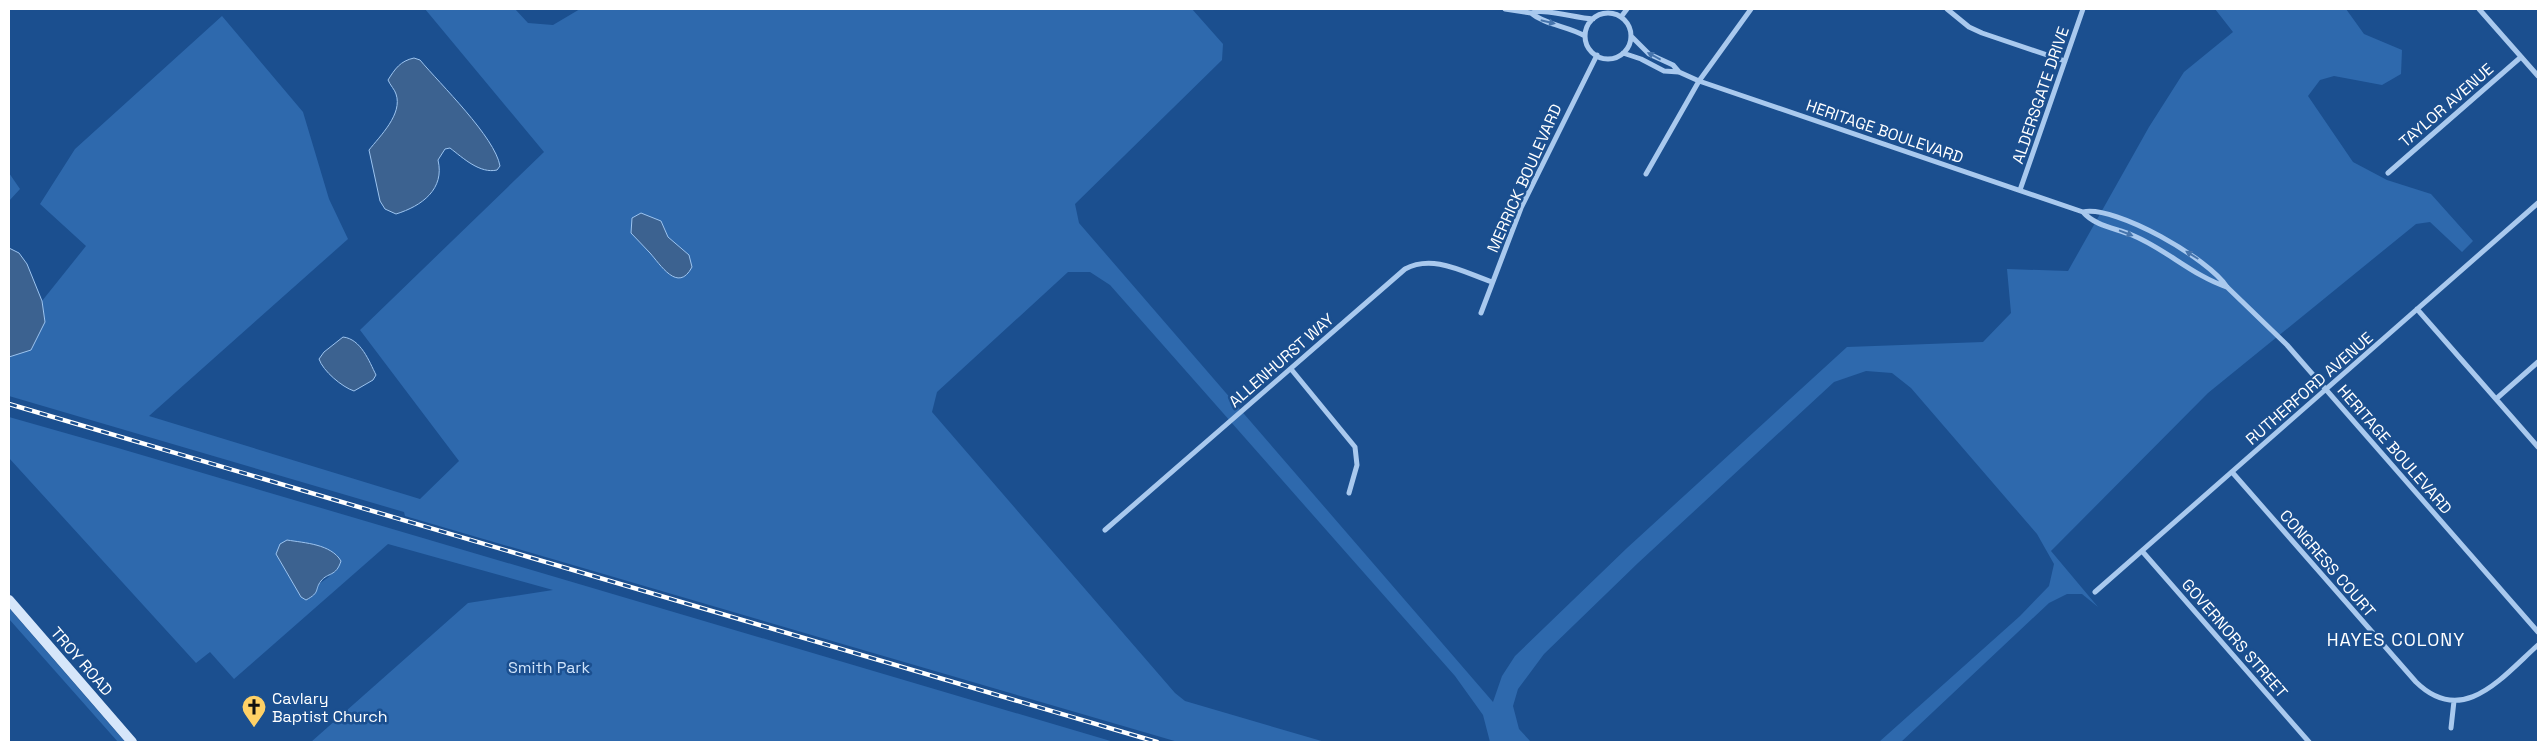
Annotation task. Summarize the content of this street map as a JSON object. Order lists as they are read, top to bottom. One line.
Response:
{"streets":{"street":["ALDERSGATE DRIVE","TAYLOR AVENUE","HERITAGE BOULEVARD","MERRICK BOULEVARD","ALLENHURST WAY","RUTHERFORD AVENUE","CONGRESS COURT","GOVERNORS STREET","TROY ROAD"]},"crossings":[["ALDERSGATE DRIVE","HERITAGE BOULEVARD"],["HERITAGE BOULEVARD","MERRICK BOULEVARD"],["HERITAGE BOULEVARD","RUTHERFORD AVENUE"],["MERRICK BOULEVARD","ALLENHURST WAY"],["RUTHERFORD AVENUE","CONGRESS COURT"],["RUTHERFORD AVENUE","GOVERNORS STREET"]],"districts":["HAYES COLONY"],"parks":["Smith Park"],"places":{"church":["Cavlary Baptist Church"]}}
